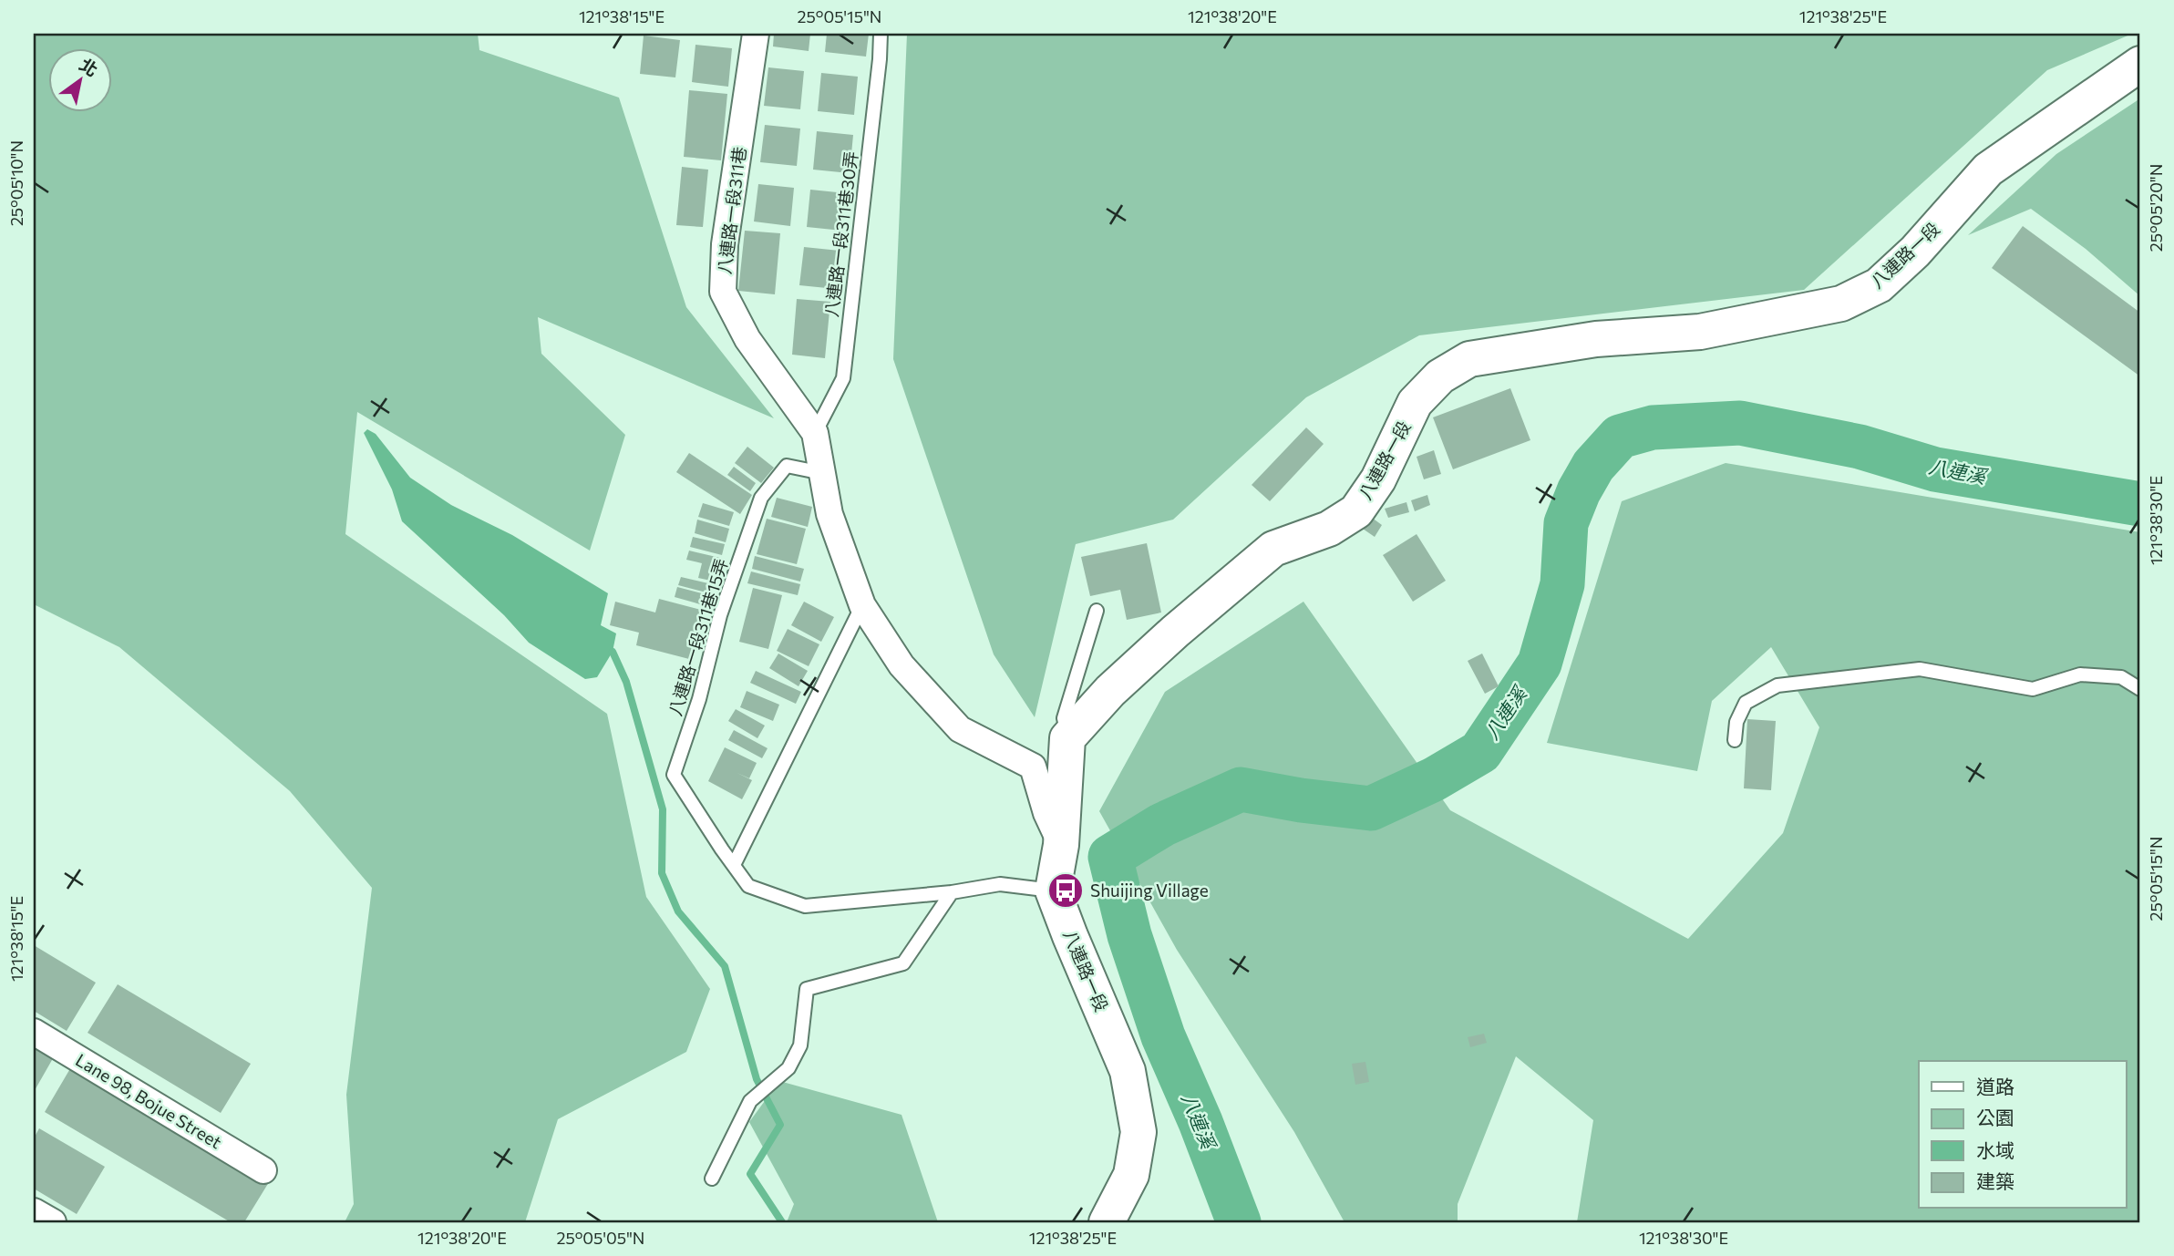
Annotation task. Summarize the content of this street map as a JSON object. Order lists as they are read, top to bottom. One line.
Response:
{"streets":{"street":["八連路一段311巷","八連路一段","Lane 98, Bojue Street"],"lane":["八連路一段311巷30弄","八連路一段311巷15弄"]},"crossings":[["八連路一段311巷","八連路一段311巷30弄"],["八連路一段311巷","八連路一段311巷15弄"]],"water":["八連溪"],"places":{"bus stop":["Shuijing Village"]},"legend":["道路","公園","水域","建築"],"north":"top right","coordinates":["121°38'15\"E","25°05'15\"N","121°38'20\"E","121°38'25\"E","25°05'10\"N","25°05'20\"N","121°38'30\"E","25°05'05\"N"]}
